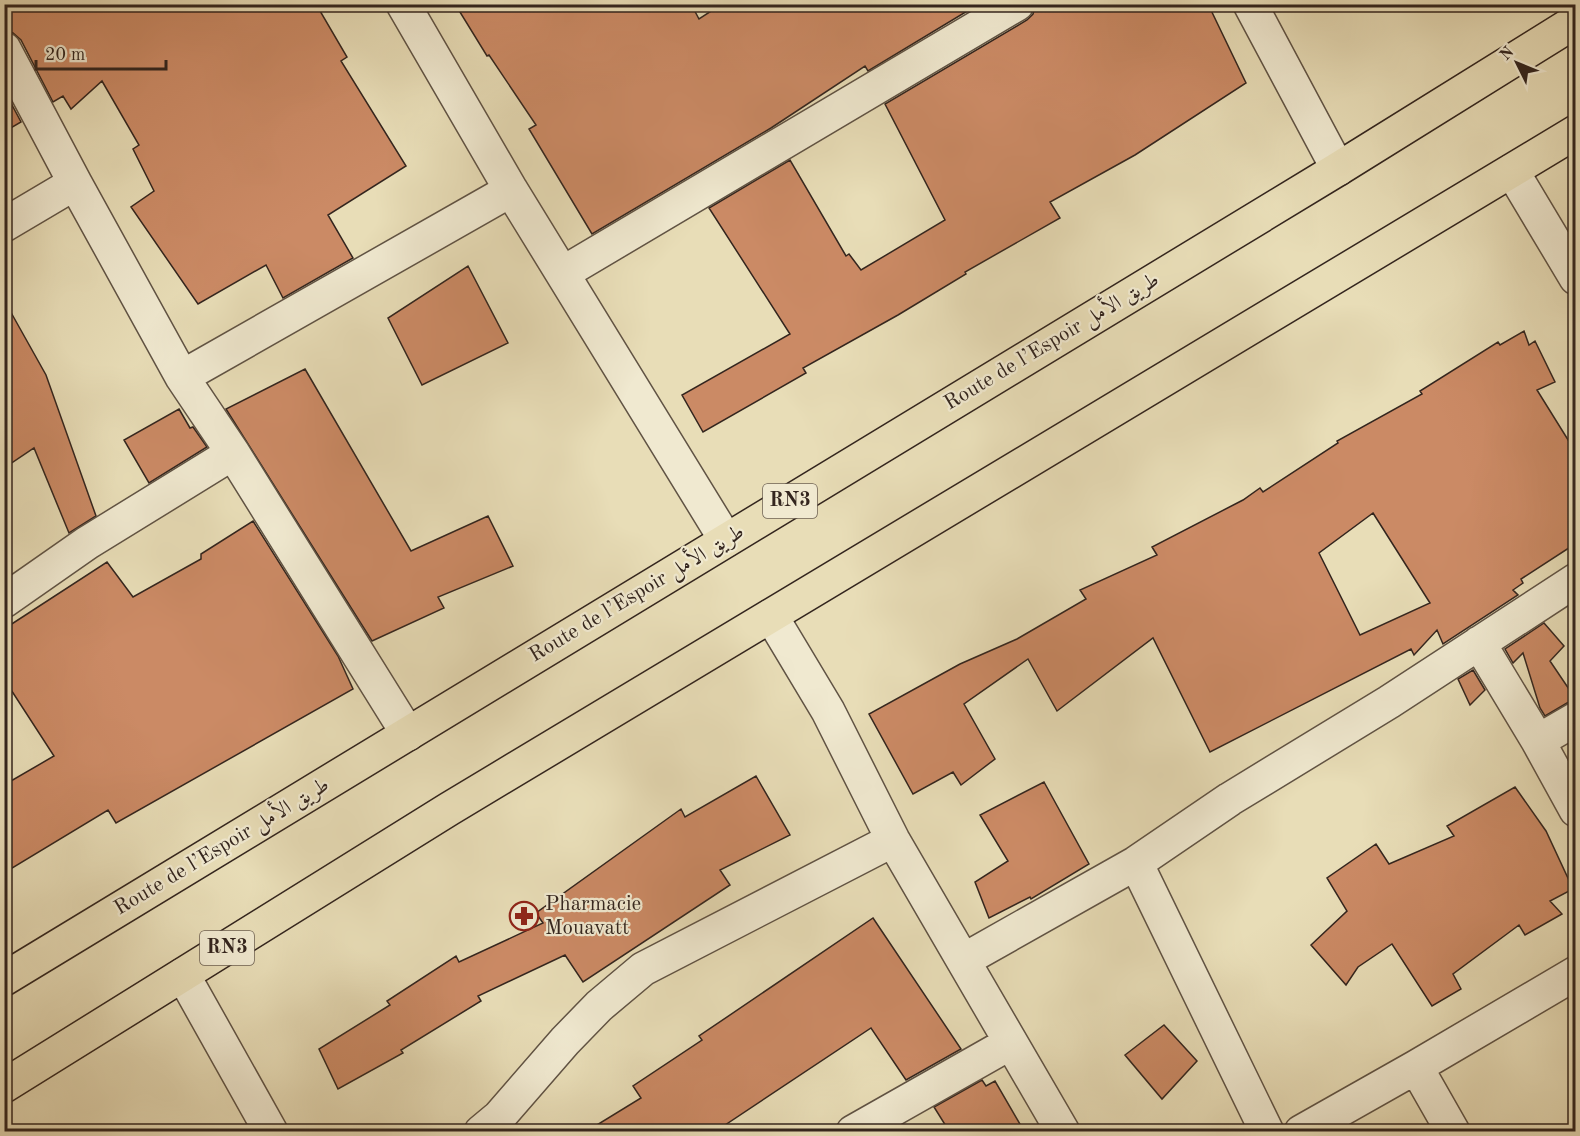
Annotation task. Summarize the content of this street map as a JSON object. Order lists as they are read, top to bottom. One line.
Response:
{"streets":{"highway":["Route de l’Espoir طريق الأمل","RN3"]},"places":{"pharmacy":["Pharmacie Mouavatt"]},"scale_bar":"20 m","north":"top left"}
